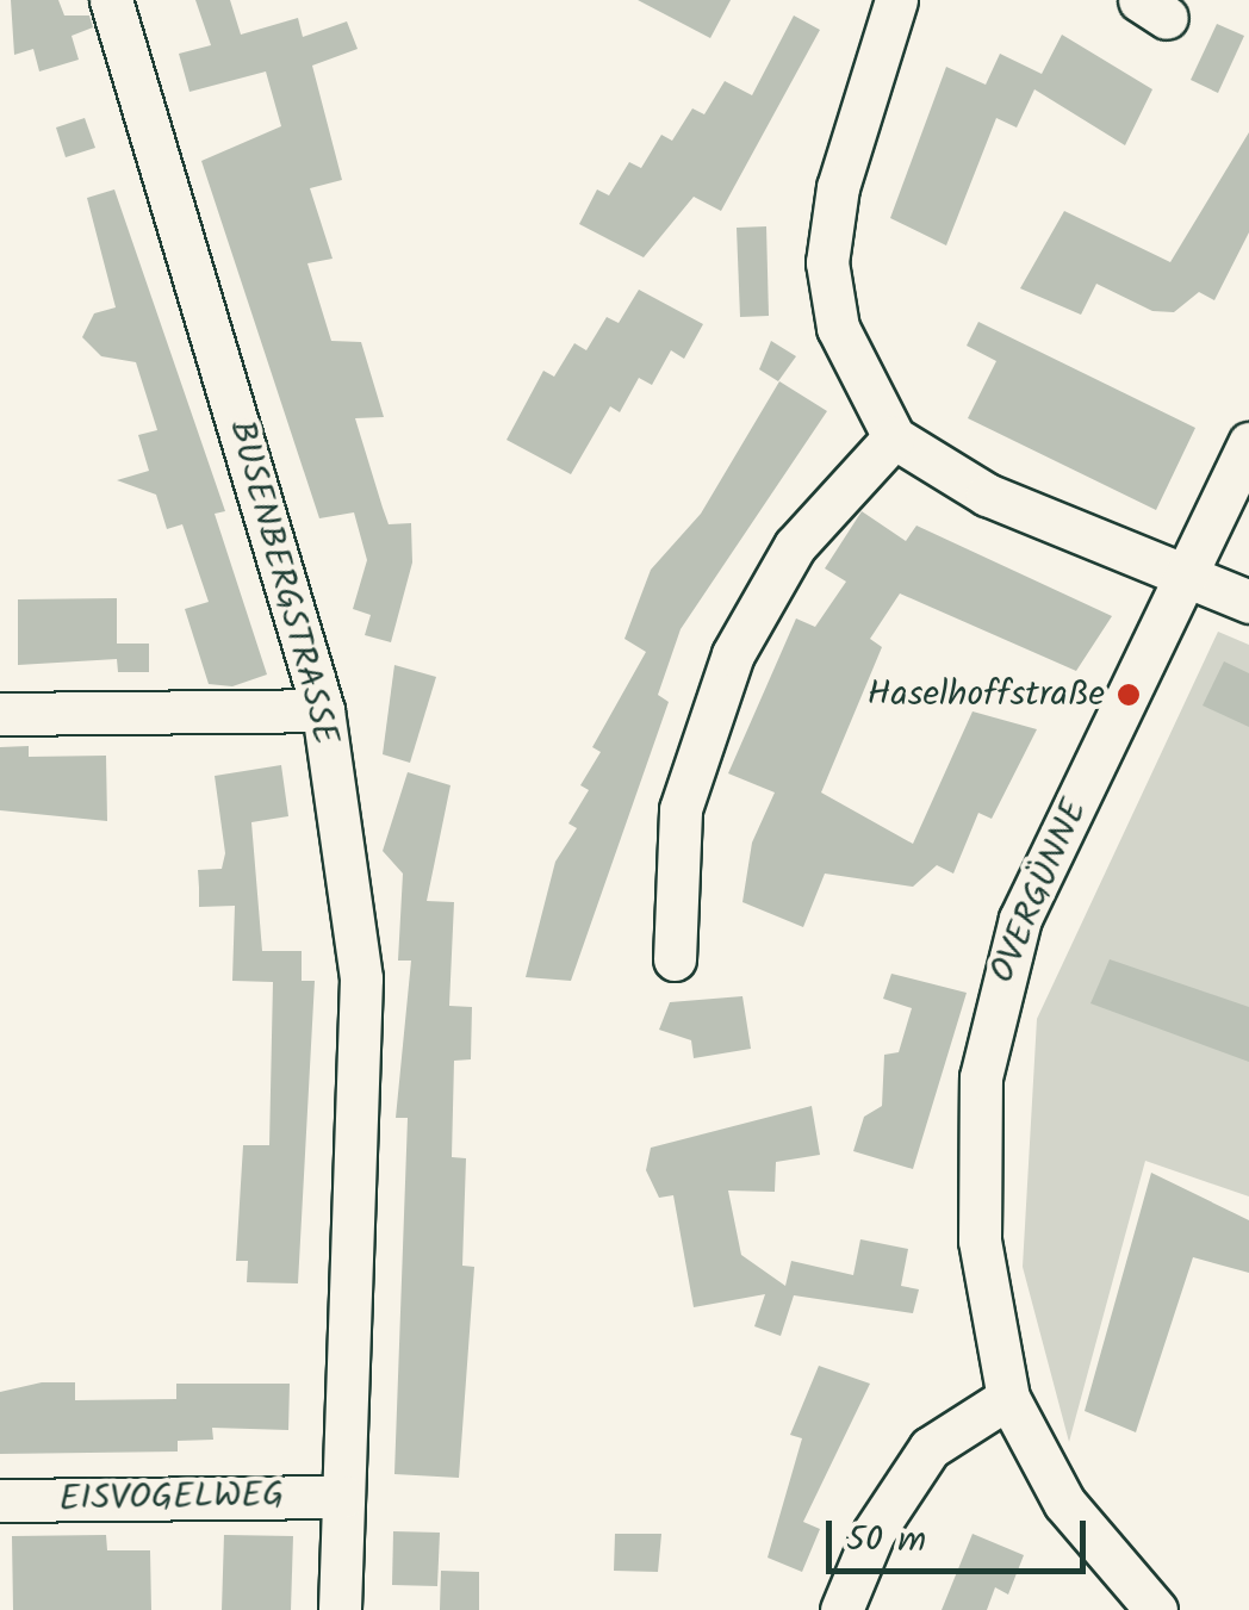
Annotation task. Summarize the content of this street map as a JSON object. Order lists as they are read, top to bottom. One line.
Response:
{"streets":{"street":["BUSENBERGSTRASSE","OVERGÜNNE","EISVOGELWEG"]},"crossings":[["BUSENBERGSTRASSE","EISVOGELWEG"]],"places":["Haselhoffstraße"],"scale_bar":"50 m"}
